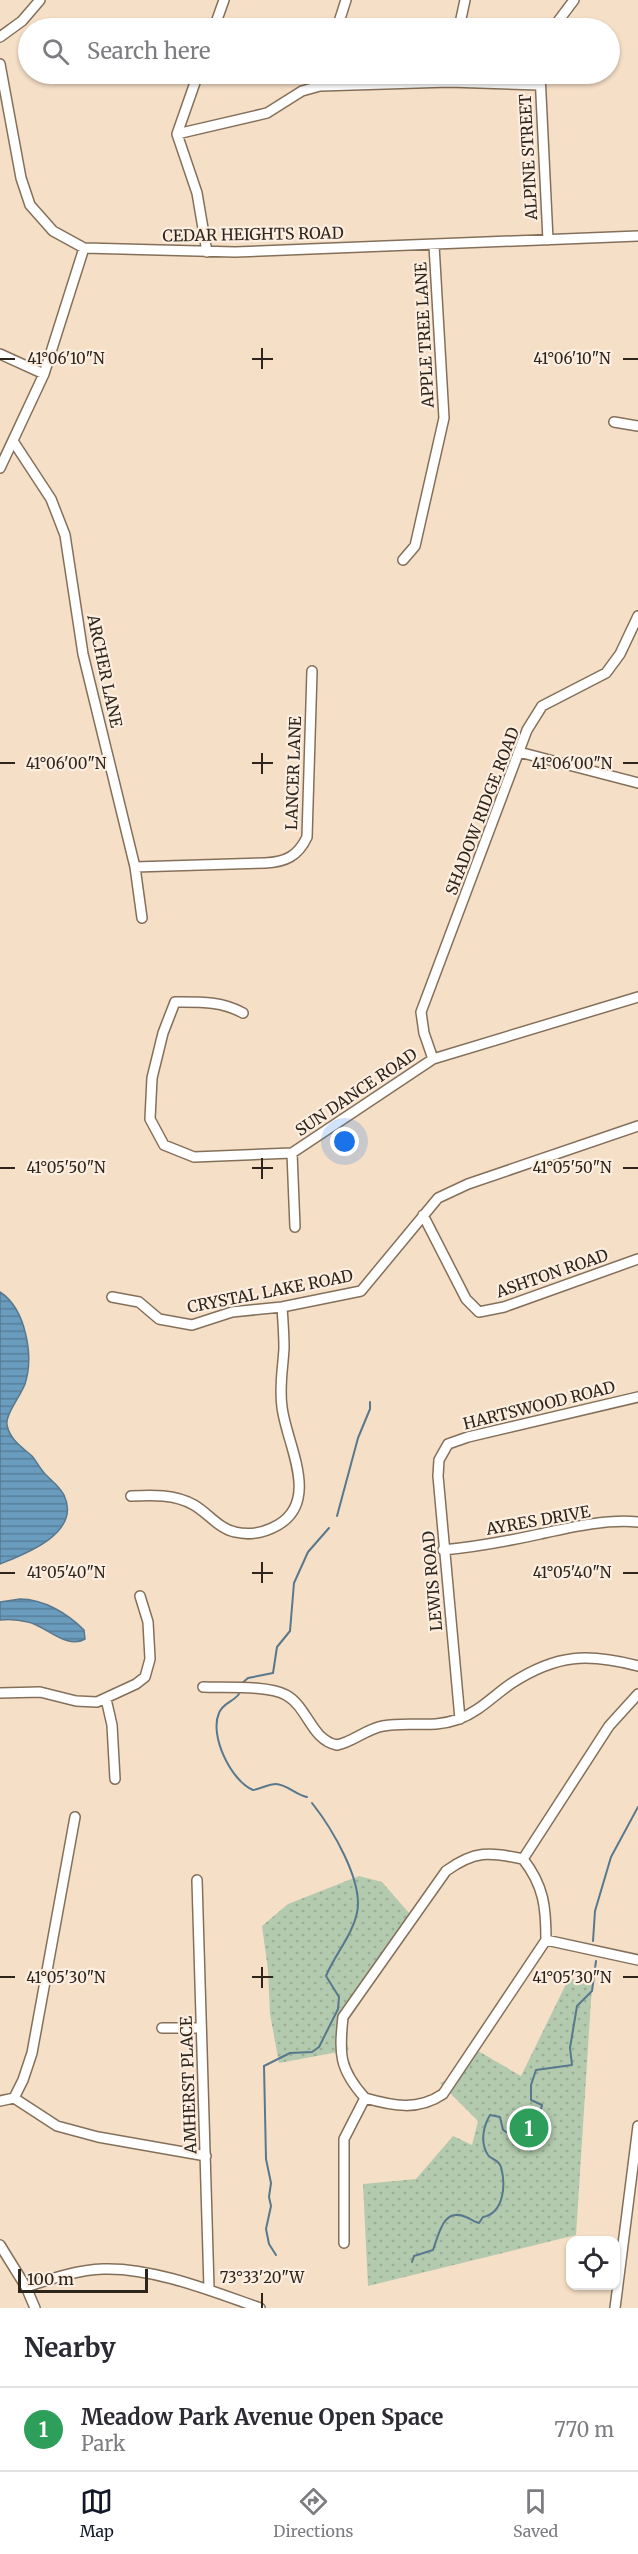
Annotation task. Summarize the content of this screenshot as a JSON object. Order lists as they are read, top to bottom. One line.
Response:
{"streets":{"street":["ALPINE STREET","CEDAR HEIGHTS ROAD","APPLE TREE LANE","ARCHER LANE","LANCER LANE","SHADOW RIDGE ROAD","SUN DANCE ROAD","ASHTON ROAD","CRYSTAL LAKE ROAD","HARTSWOOD ROAD","AYRES DRIVE","LEWIS ROAD","AMHERST PLACE"]},"crossings":[["ALPINE STREET","CEDAR HEIGHTS ROAD"],["CEDAR HEIGHTS ROAD","APPLE TREE LANE"],["ARCHER LANE","LANCER LANE"],["SHADOW RIDGE ROAD","SUN DANCE ROAD"],["ASHTON ROAD","CRYSTAL LAKE ROAD"],["HARTSWOOD ROAD","LEWIS ROAD"],["AYRES DRIVE","LEWIS ROAD"]],"scale_bar":"100 m","page":{"search":"Search here","pins":"1","scale":"100 m","heading":"Nearby","list":[{"mark":"1","name":"Meadow Park Avenue Open Space","note":"Park","value":"770 m"}],"nav":["Map","Directions","Saved"]},"coordinates":["41°06'10\"N","41°06'00\"N","41°05'50\"N","41°05'40\"N","41°05'30\"N","73°33'20\"W"]}
